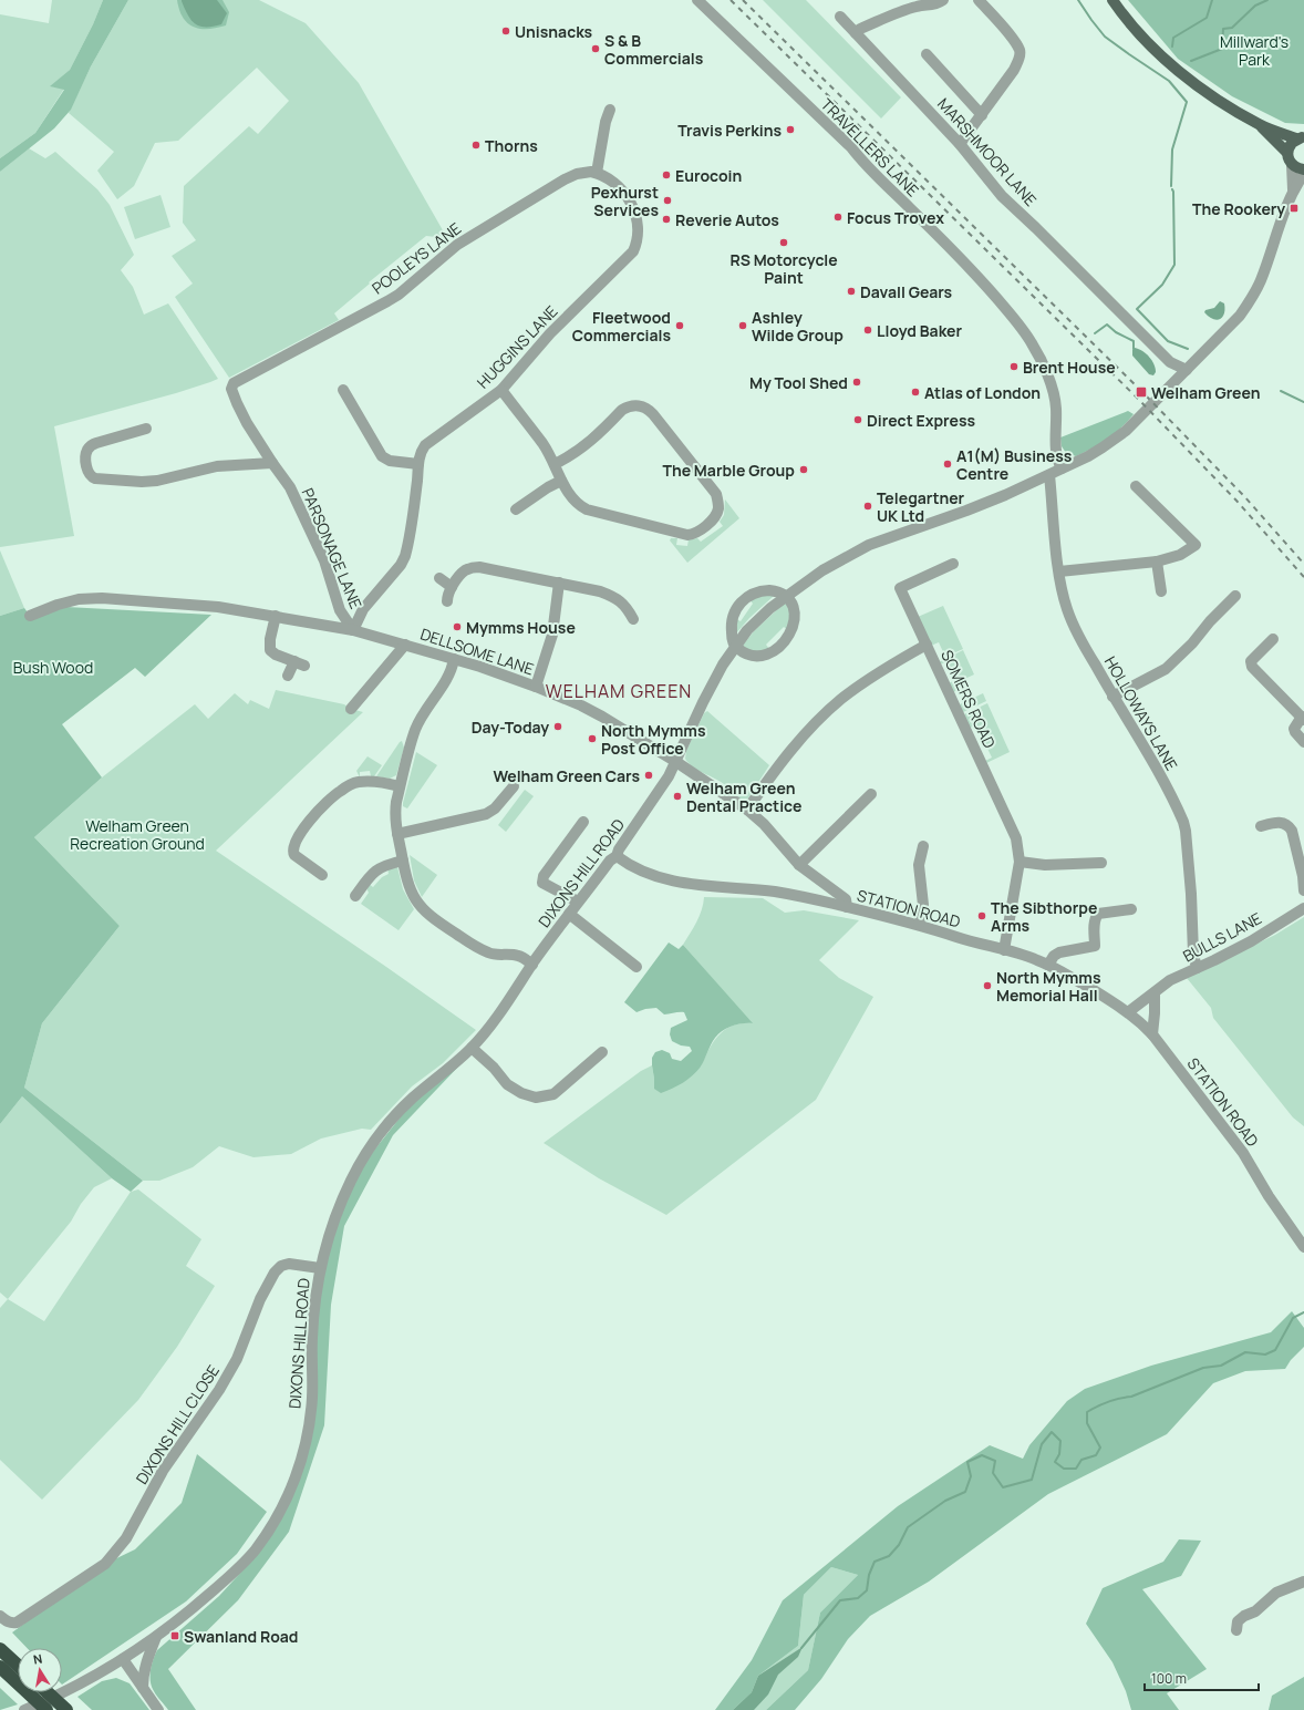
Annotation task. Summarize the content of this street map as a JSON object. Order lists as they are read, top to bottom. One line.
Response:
{"streets":{"street":["TRAVELLERS LANE","MARSHMOOR LANE","POOLEYS LANE","HUGGINS LANE","PARSONAGE LANE","DELLSOME LANE","SOMERS ROAD","HOLLOWAYS LANE","DIXONS HILL ROAD","STATION ROAD","BULLS LANE","DIXONS HILL CLOSE"]},"crossings":[["TRAVELLERS LANE","DIXONS HILL ROAD"],["MARSHMOOR LANE","DIXONS HILL ROAD"],["POOLEYS LANE","HUGGINS LANE"],["POOLEYS LANE","PARSONAGE LANE"],["HUGGINS LANE","PARSONAGE LANE"],["HUGGINS LANE","DELLSOME LANE"],["PARSONAGE LANE","DELLSOME LANE"],["DELLSOME LANE","SOMERS ROAD"],["DELLSOME LANE","DIXONS HILL ROAD"],["DELLSOME LANE","STATION ROAD"],["SOMERS ROAD","STATION ROAD"],["HOLLOWAYS LANE","DIXONS HILL ROAD"],["HOLLOWAYS LANE","BULLS LANE"],["DIXONS HILL ROAD","STATION ROAD"],["DIXONS HILL ROAD","DIXONS HILL CLOSE"],["STATION ROAD","BULLS LANE"]],"districts":["WELHAM GREEN"],"parks":["Millward's Park","Bush Wood","Welham Green Recreation Ground"],"places":{"other":["Unisnacks","S & B Commercials","Travis Perkins","Thorns","Eurocoin","Pexhurst Services","Focus Trovex","Reverie Autos","RS Motorcycle Paint","Davall Gears","Fleetwood Commercials","Ashley Wilde Group","Lloyd Baker","Brent House","My Tool Shed","Atlas of London","Direct Express","A1(M) Business Centre","The Marble Group","Telegartner UK Ltd","Mymms House","Day-Today","North Mymms Post Office","Welham Green Cars","Welham Green Dental Practice","The Sibthorpe Arms","North Mymms Memorial Hall"],"transit":["The Rookery","Welham Green","Swanland Road"]},"scale_bar":"100 m","north":"top"}
